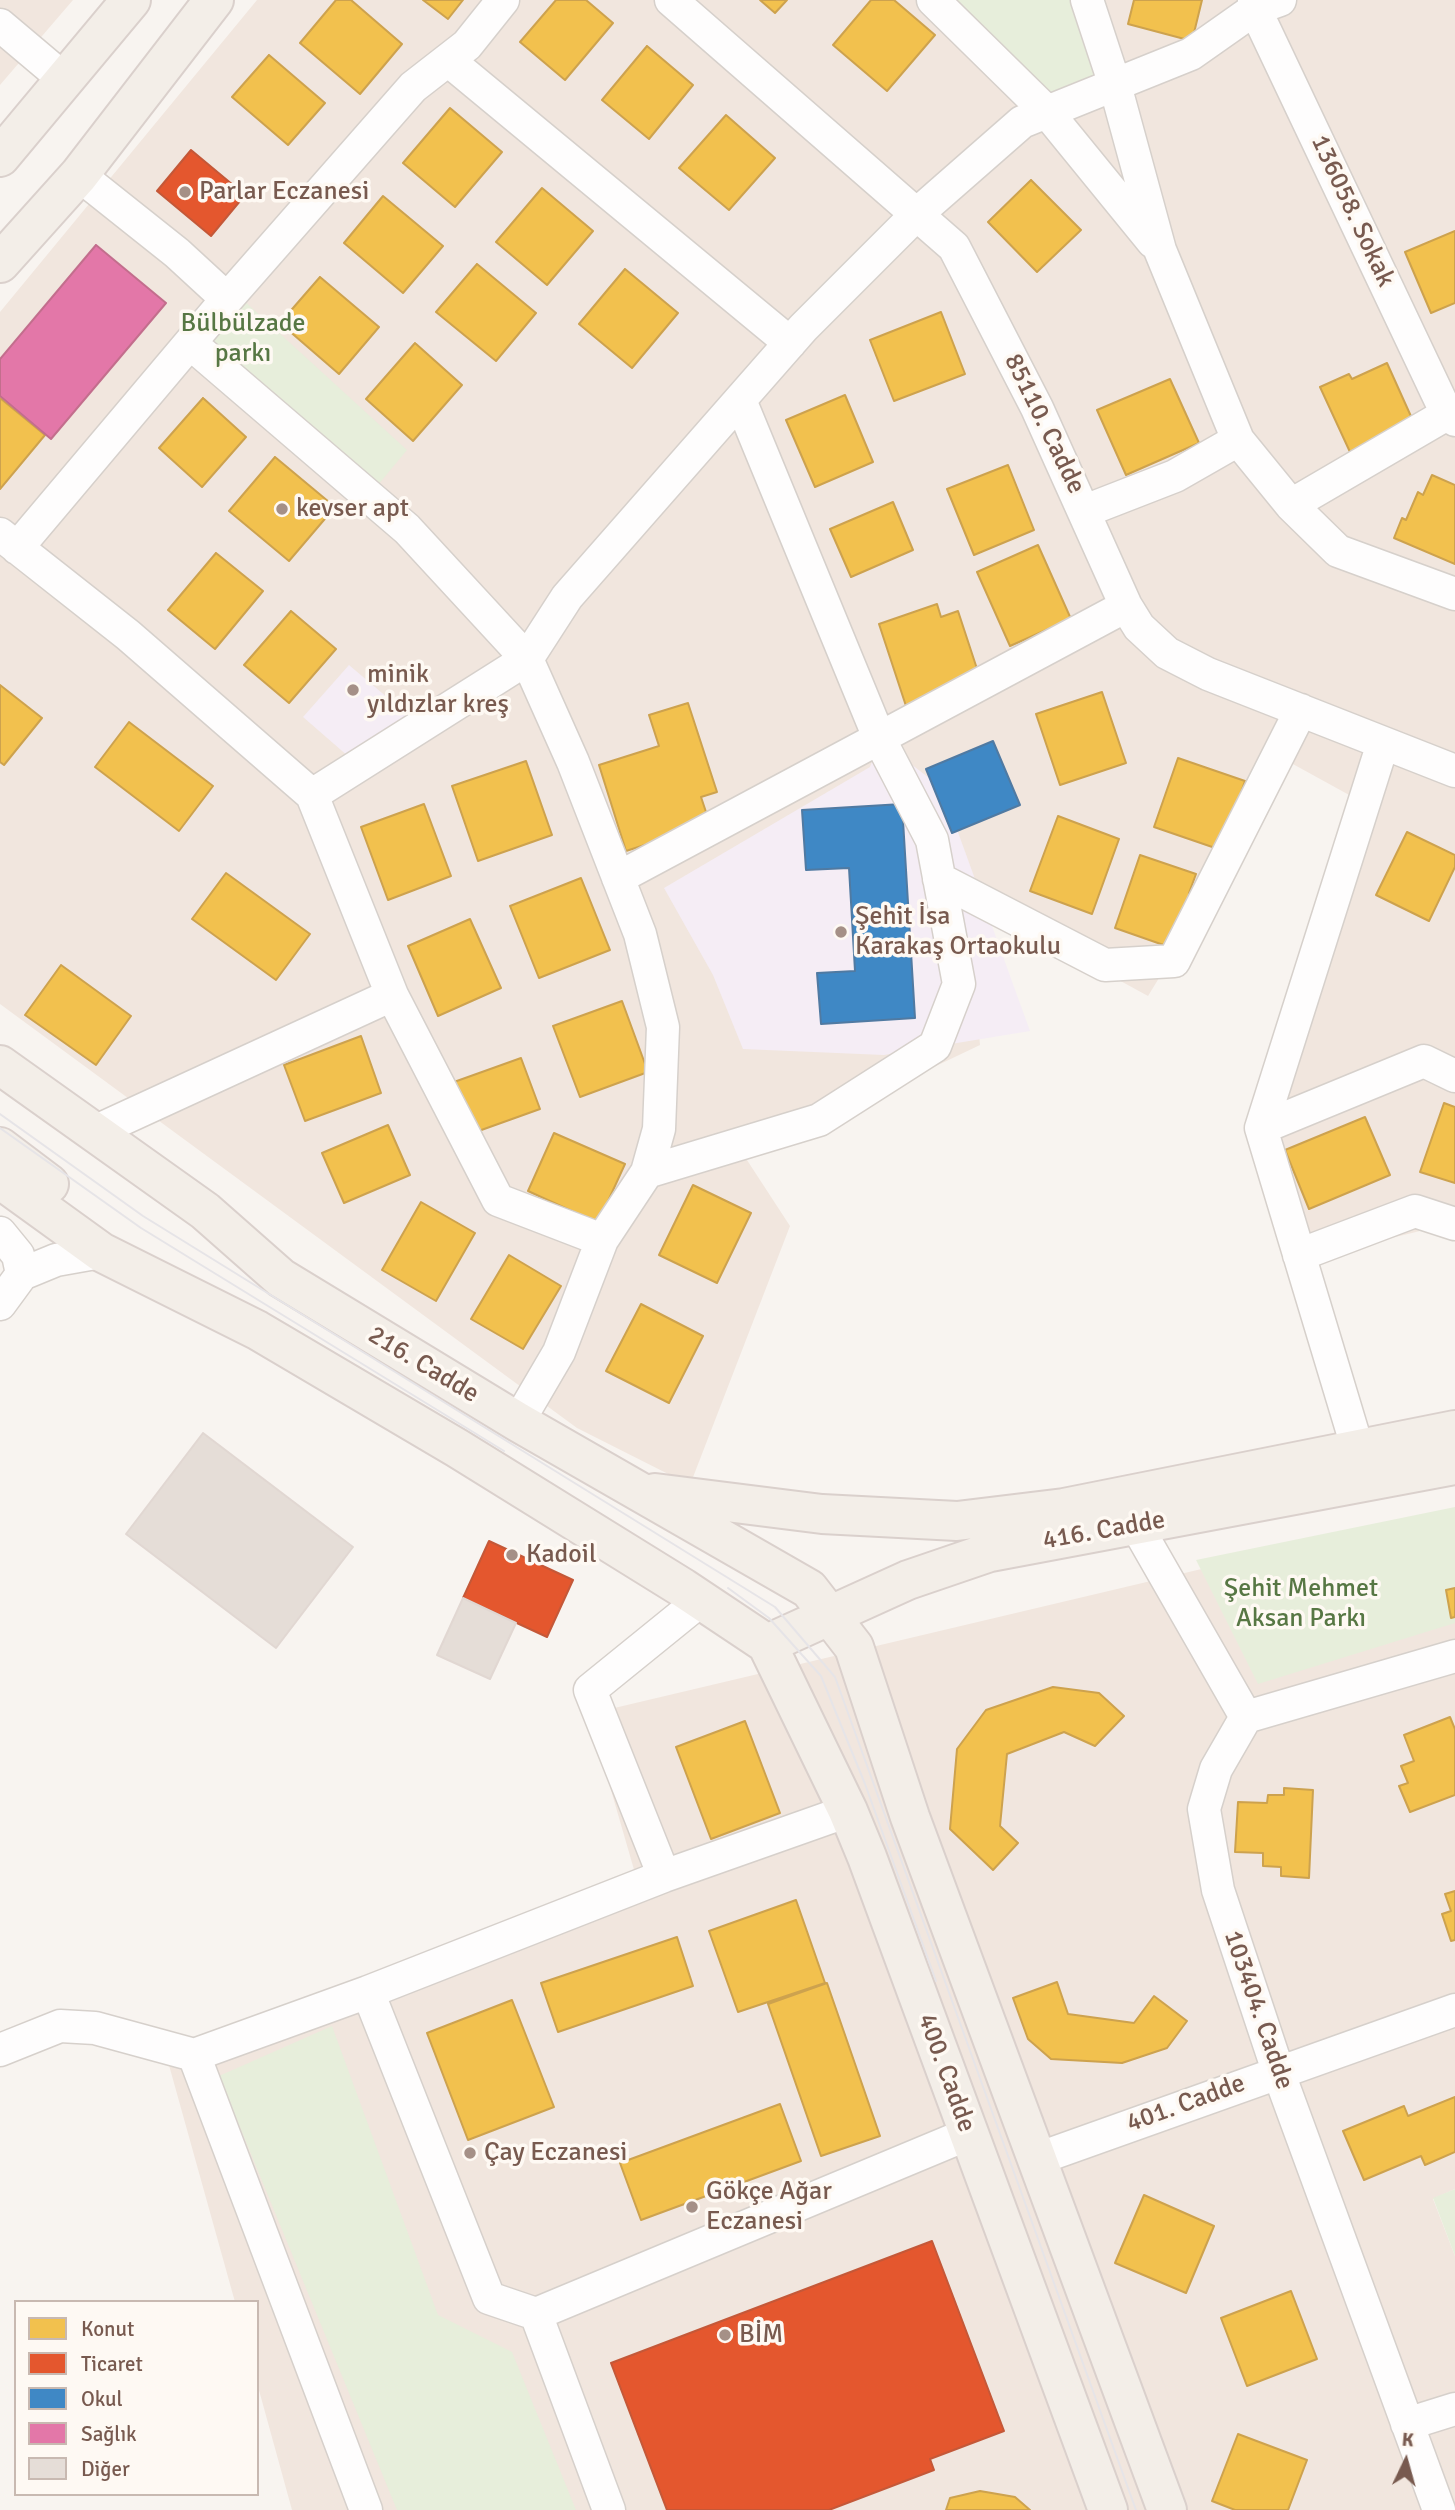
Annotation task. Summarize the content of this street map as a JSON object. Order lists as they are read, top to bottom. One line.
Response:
{"streets":{"main road":["216. Cadde","416. Cadde","400. Cadde"],"street":["136058. Sokak","85110. Cadde","103404. Cadde","401. Cadde"]},"crossings":[["216. Cadde","416. Cadde"],["216. Cadde","400. Cadde"],["416. Cadde","400. Cadde"],["103404. Cadde","401. Cadde"],["400. Cadde","401. Cadde"]],"parks":["Bülbülzade parkı","Şehit Mehmet Aksan Parkı"],"places":["Parlar Eczanesi","kevser apt","minik yıldızlar kreş","Şehit İsa Karakaş Ortaokulu","Kadoil","Çay Eczanesi","Gökçe Ağar Eczanesi","BİM"],"legend":["Konut","Ticaret","Okul","Sağlık","Diğer"],"north":"top"}
